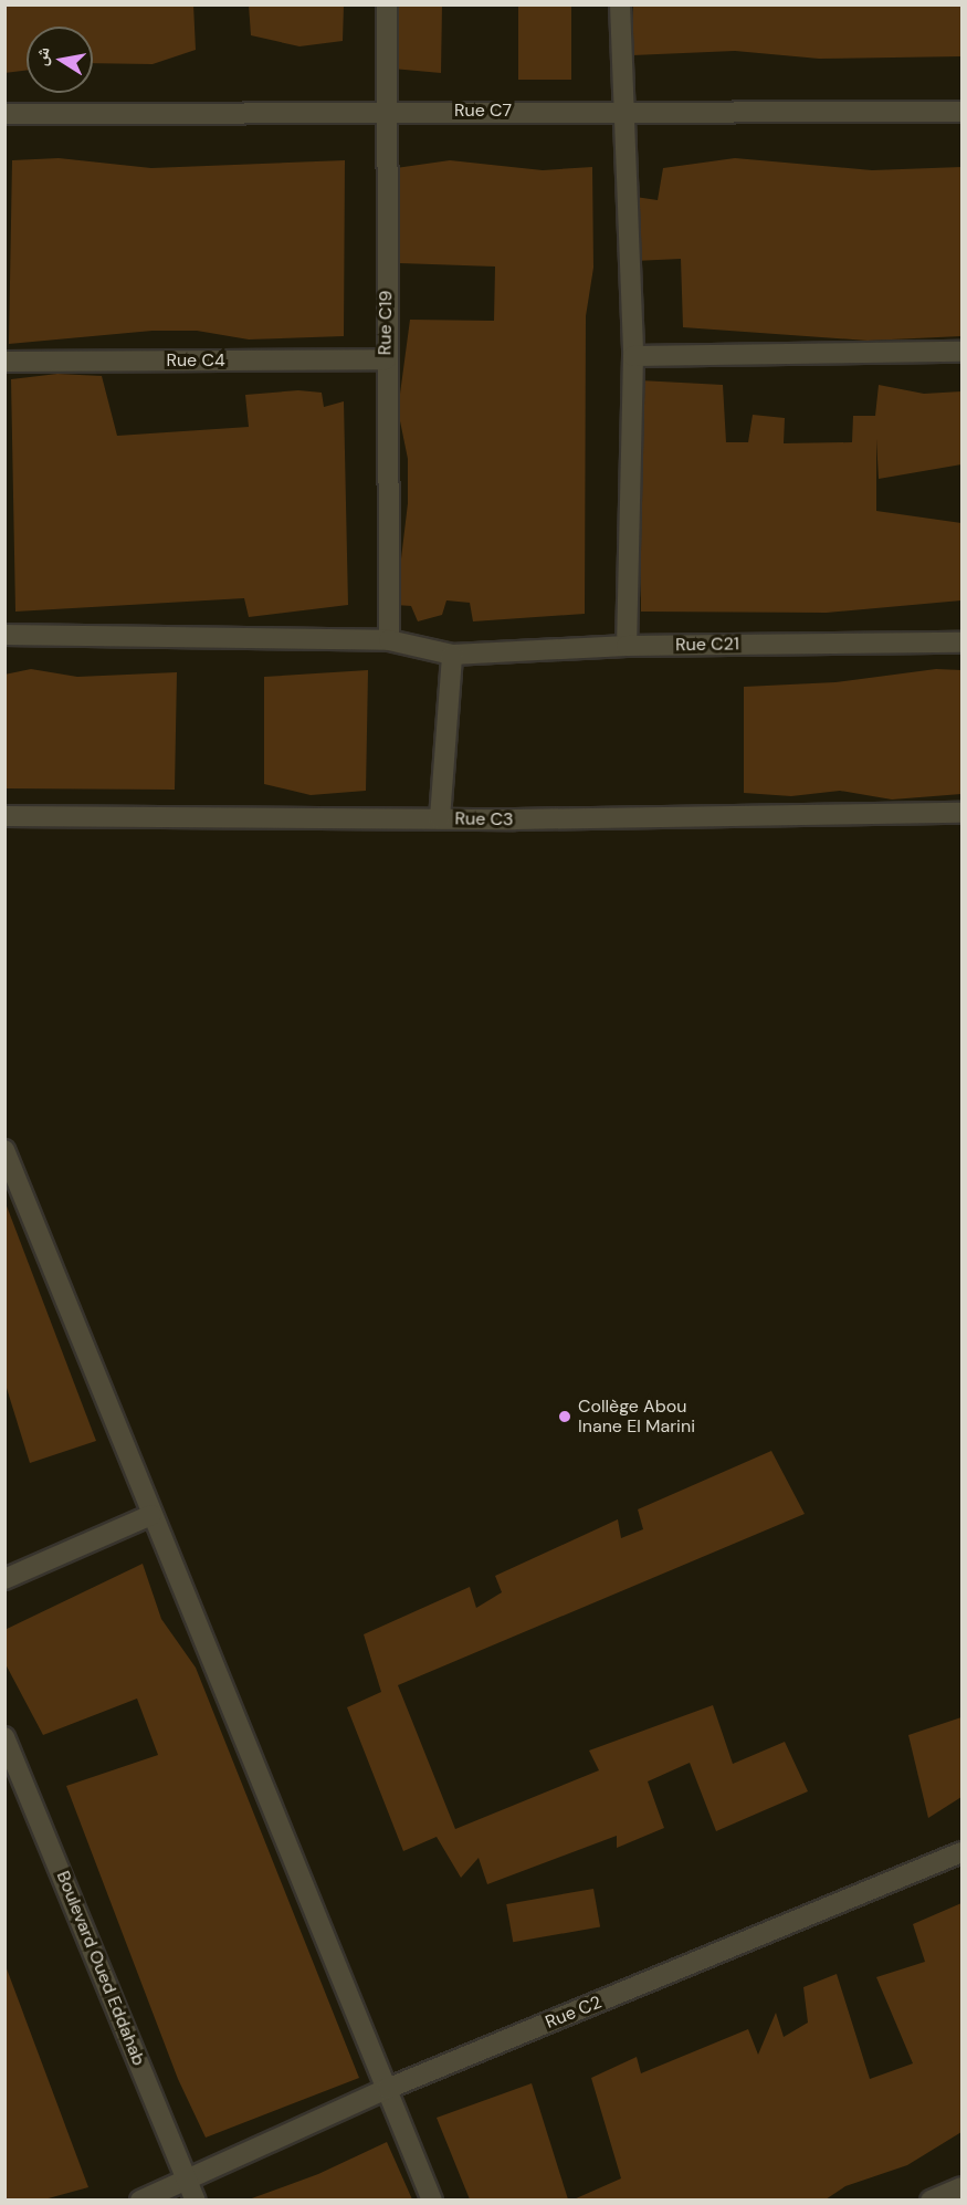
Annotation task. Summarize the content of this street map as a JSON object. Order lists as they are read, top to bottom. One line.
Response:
{"streets":{"street":["Rue C7","Rue C19","Rue C4","Rue C21","Rue C3","Boulevard Oued Eddahab","Rue C2"]},"crossings":[["Rue C7","Rue C19"],["Rue C19","Rue C4"],["Rue C19","Rue C21"],["Boulevard Oued Eddahab","Rue C2"]],"places":["Collège Abou Inane El Marini"],"north":"left"}
